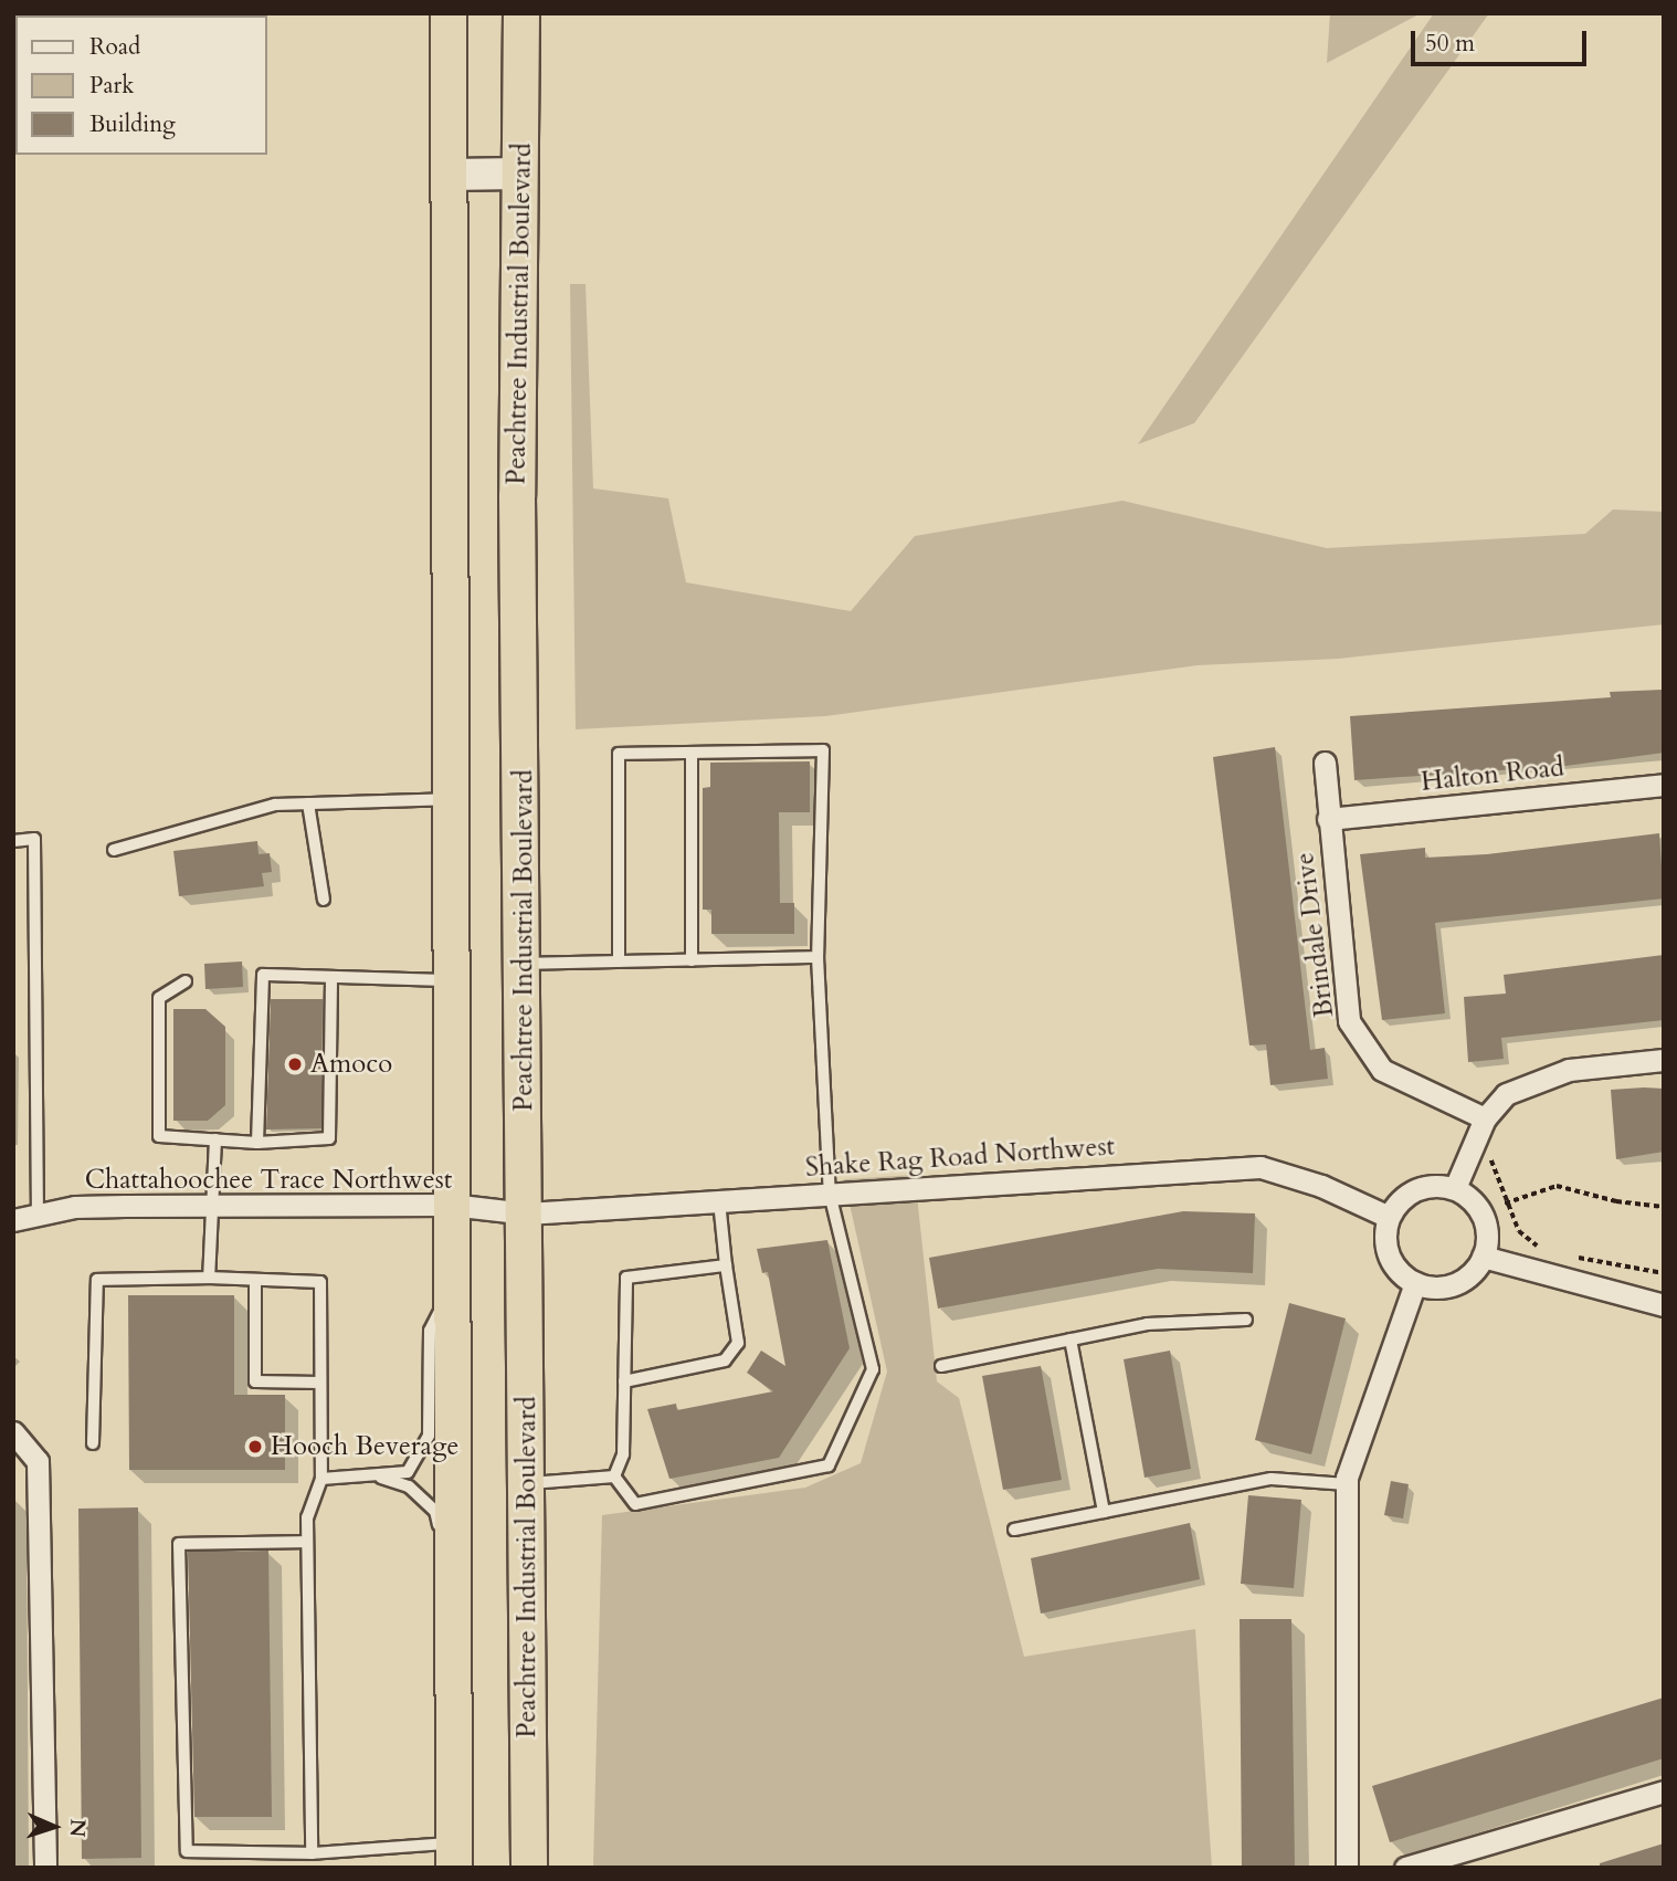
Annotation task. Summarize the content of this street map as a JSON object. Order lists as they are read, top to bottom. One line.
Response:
{"streets":{"highway":["Peachtree Industrial Boulevard"],"street":["Halton Road","Brindale Drive","Shake Rag Road Northwest","Chattahoochee Trace Northwest"]},"crossings":[["Peachtree Industrial Boulevard","Shake Rag Road Northwest"],["Peachtree Industrial Boulevard","Chattahoochee Trace Northwest"],["Halton Road","Brindale Drive"],["Shake Rag Road Northwest","Chattahoochee Trace Northwest"]],"places":["Amoco","Hooch Beverage"],"legend":["Road","Park","Building"],"scale_bar":"50 m","north":"right"}
